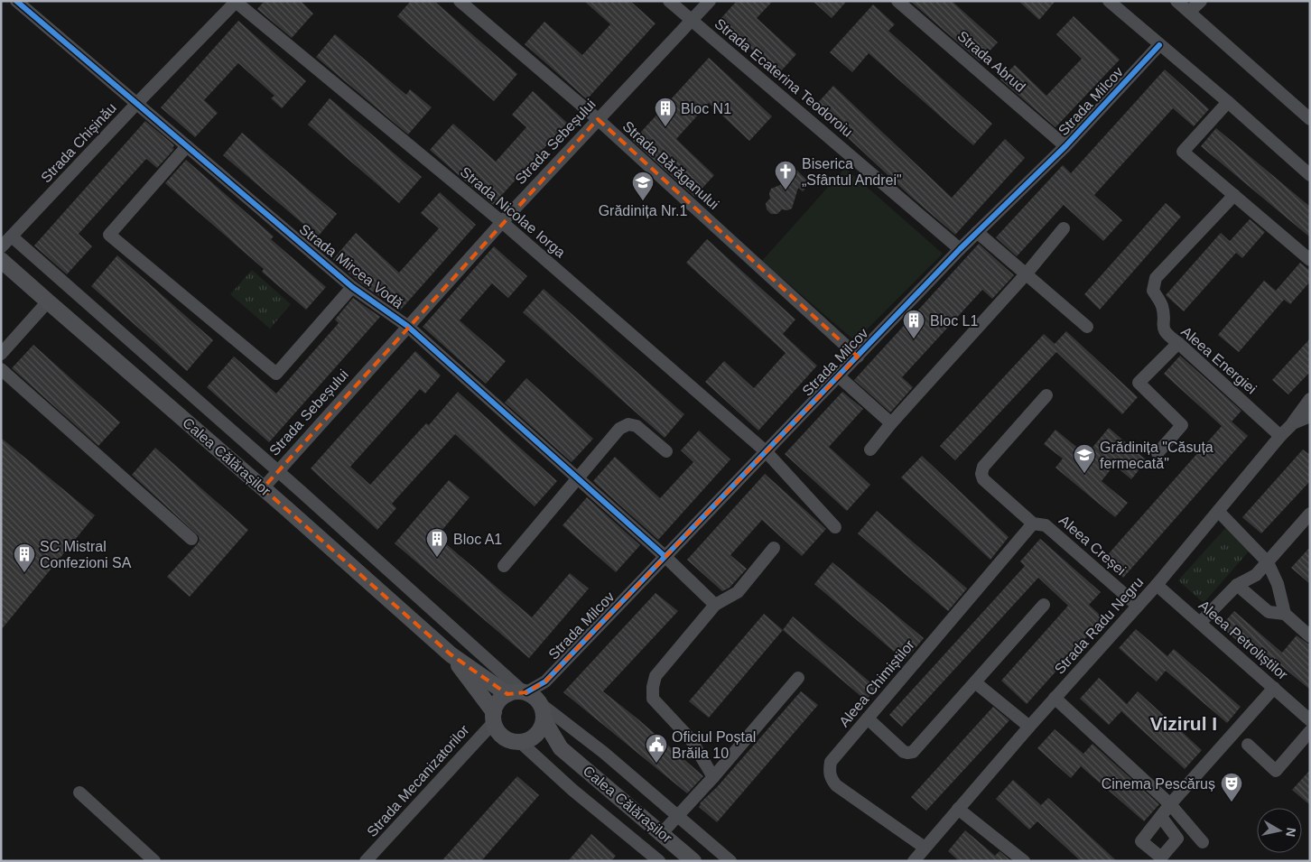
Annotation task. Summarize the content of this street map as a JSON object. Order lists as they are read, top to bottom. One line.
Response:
{"streets":{"main road":["Calea Călărașilor"],"street":["Strada Abrud","Strada Ecaterina Teodoroiu","Strada Milcov","Strada Sebeșului","Strada Chișinău","Strada Bărăganului","Strada Nicolae Iorga","Strada Mircea Vodă","Aleea Energiei","Aleea Creșei","Strada Radu Negru","Aleea Petroliștilor","Aleea Chimiștilor","Strada Mecanizatorilor"]},"crossings":[["Strada Abrud","Strada Milcov"],["Strada Ecaterina Teodoroiu","Strada Milcov"],["Strada Ecaterina Teodoroiu","Strada Sebeșului"],["Strada Milcov","Strada Bărăganului"],["Strada Milcov","Strada Nicolae Iorga"],["Strada Milcov","Strada Mircea Vodă"],["Strada Milcov","Calea Călărașilor"],["Strada Milcov","Strada Mecanizatorilor"],["Strada Sebeșului","Strada Bărăganului"],["Strada Sebeșului","Strada Nicolae Iorga"],["Strada Sebeșului","Strada Mircea Vodă"],["Strada Sebeșului","Calea Călărașilor"],["Strada Chișinău","Strada Nicolae Iorga"],["Strada Chișinău","Strada Mircea Vodă"],["Aleea Energiei","Strada Radu Negru"],["Calea Călărașilor","Strada Mecanizatorilor"],["Aleea Creșei","Strada Radu Negru"],["Aleea Creșei","Aleea Chimiștilor"],["Strada Radu Negru","Aleea Petroliștilor"],["Strada Radu Negru","Aleea Chimiștilor"]],"districts":["Vizirul I"],"places":{"building":["Bloc N1","Bloc L1","Bloc A1","SC Mistral Confezioni SA"],"church":["Biserica „Sfântul Andrei\""],"school or university":["Grădinița Nr.1","Grădinița \"Căsuța fermecată\""],"public building":["Oficiul Poștal Brăila 10"],"theatre":["Cinema Pescăruș"]},"north":"right"}
